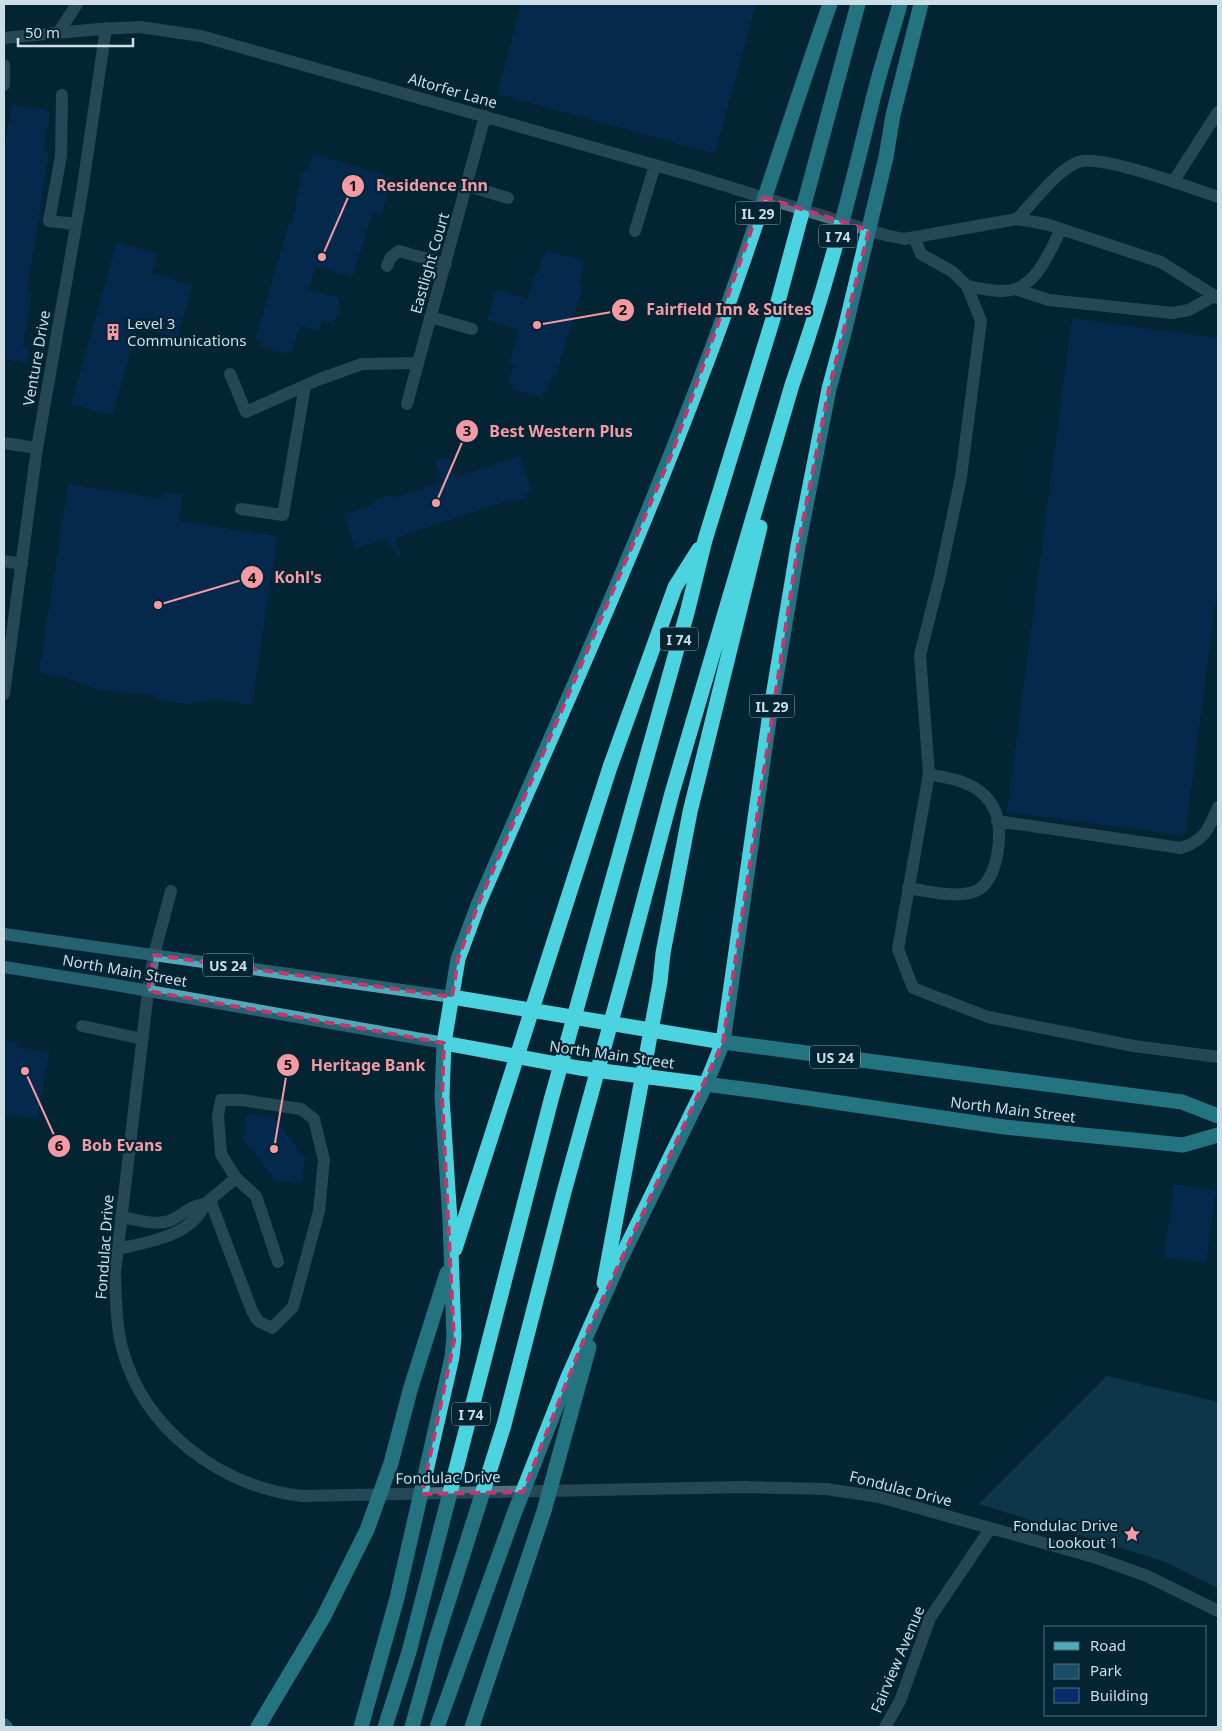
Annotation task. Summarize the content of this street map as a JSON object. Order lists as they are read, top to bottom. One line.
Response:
{"streets":{"highway":["IL 29","I 74","US 24","North Main Street"],"street":["Altorfer Lane","Eastlight Court","Venture Drive","Fondulac Drive","Fairview Avenue"]},"crossings":[["Altorfer Lane","Eastlight Court"],["Altorfer Lane","Venture Drive"],["IL 29","North Main Street"],["North Main Street","Fondulac Drive"],["Fondulac Drive","Fairview Avenue"]],"places":{"other":["Residence Inn","Fairfield Inn & Suites","Best Western Plus","Kohl's","Bob Evans","Heritage Bank"],"building":["Level 3 Communications"],"place":["Fondulac Drive Lookout 1"]},"legend":["Road","Park","Building"],"scale_bar":"50 m"}
